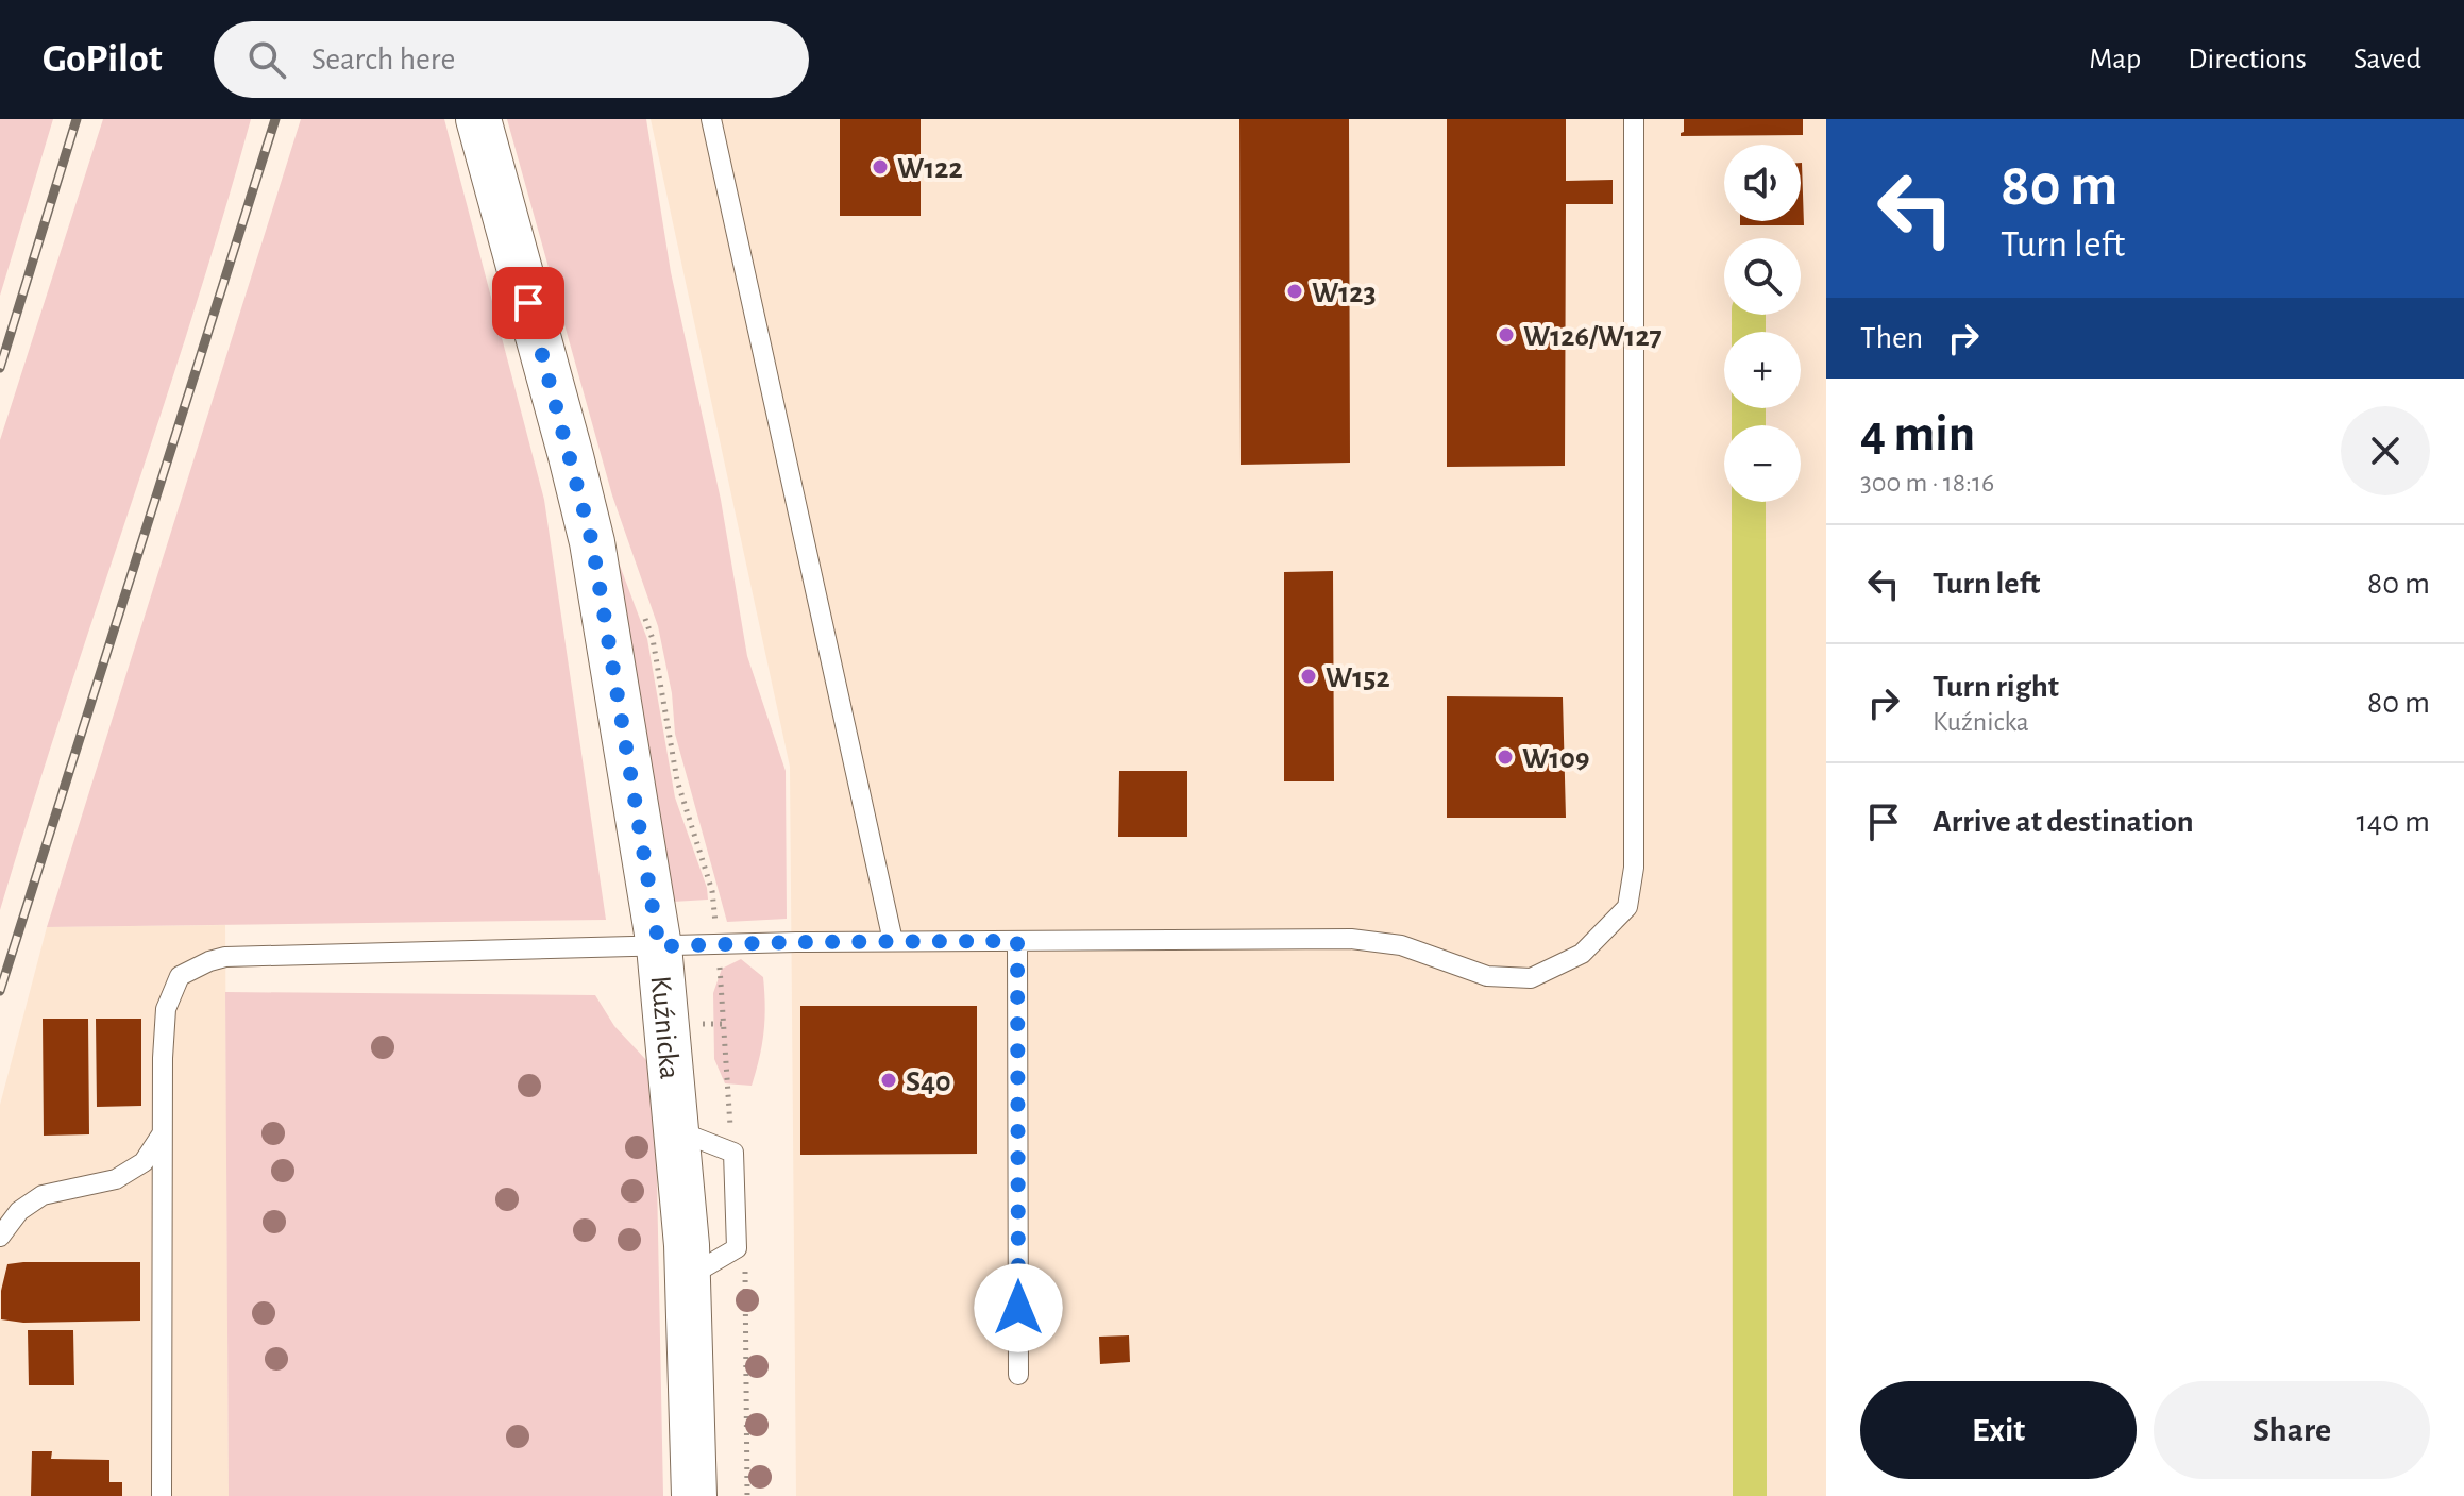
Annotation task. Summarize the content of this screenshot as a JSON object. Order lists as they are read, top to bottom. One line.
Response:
{"streets":{"street":["Kuźnicka"]},"places":["W122","W123","W126/W127","W152","W109","S40"],"page":{"header":"GoPilot","search":"Search here","nav":["Map","Directions","Saved"],"turn":["80 m","Turn left"],"map_buttons":["+","−"],"then":"Then","heading":["4 min","300 m · 18:16"],"list":[{"name":"Turn left","value":"80 m"},{"name":"Turn right","note":"Kuźnicka","value":"80 m"},{"name":"Arrive at destination","value":"140 m"}],"buttons":["Exit","Share"]}}
